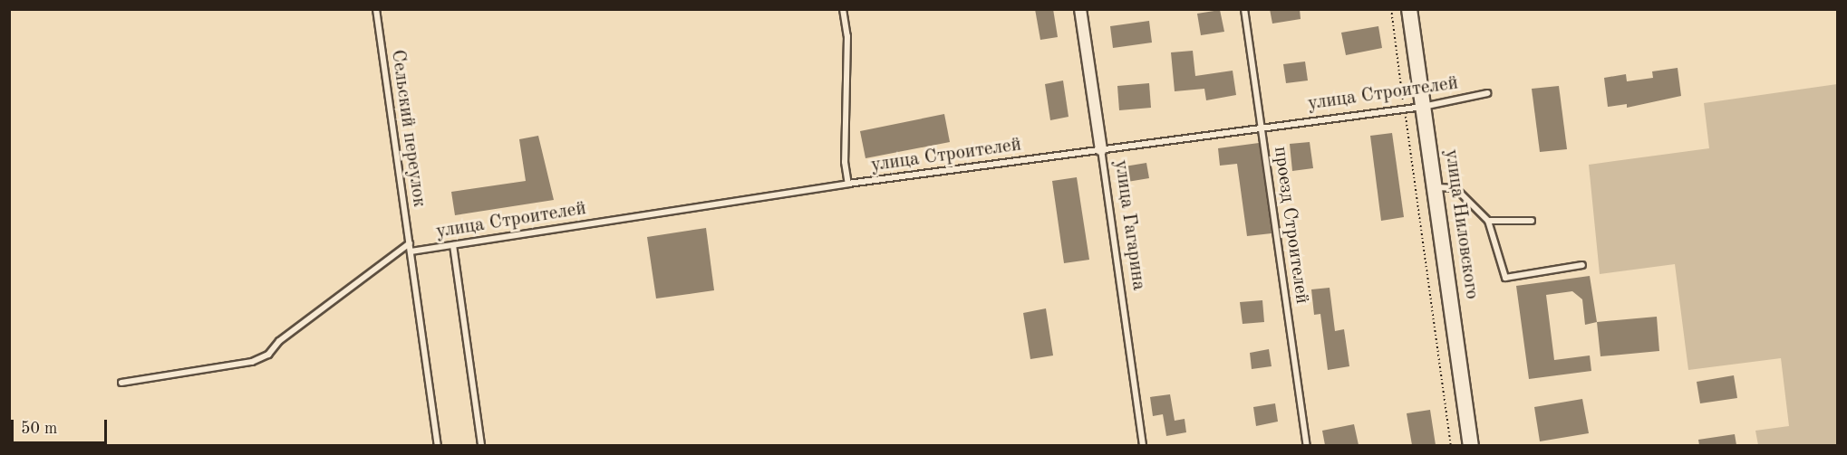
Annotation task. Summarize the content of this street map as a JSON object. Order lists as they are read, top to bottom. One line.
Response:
{"streets":{"street":["улица Ниловского","улица Гагарина"],"lane":["улица Строителей","Сельский переулок","проезд Строителей"]},"crossings":[["улица Строителей","Сельский переулок"],["улица Строителей","улица Ниловского"],["улица Строителей","улица Гагарина"],["улица Строителей","проезд Строителей"]],"scale_bar":"50 m"}
